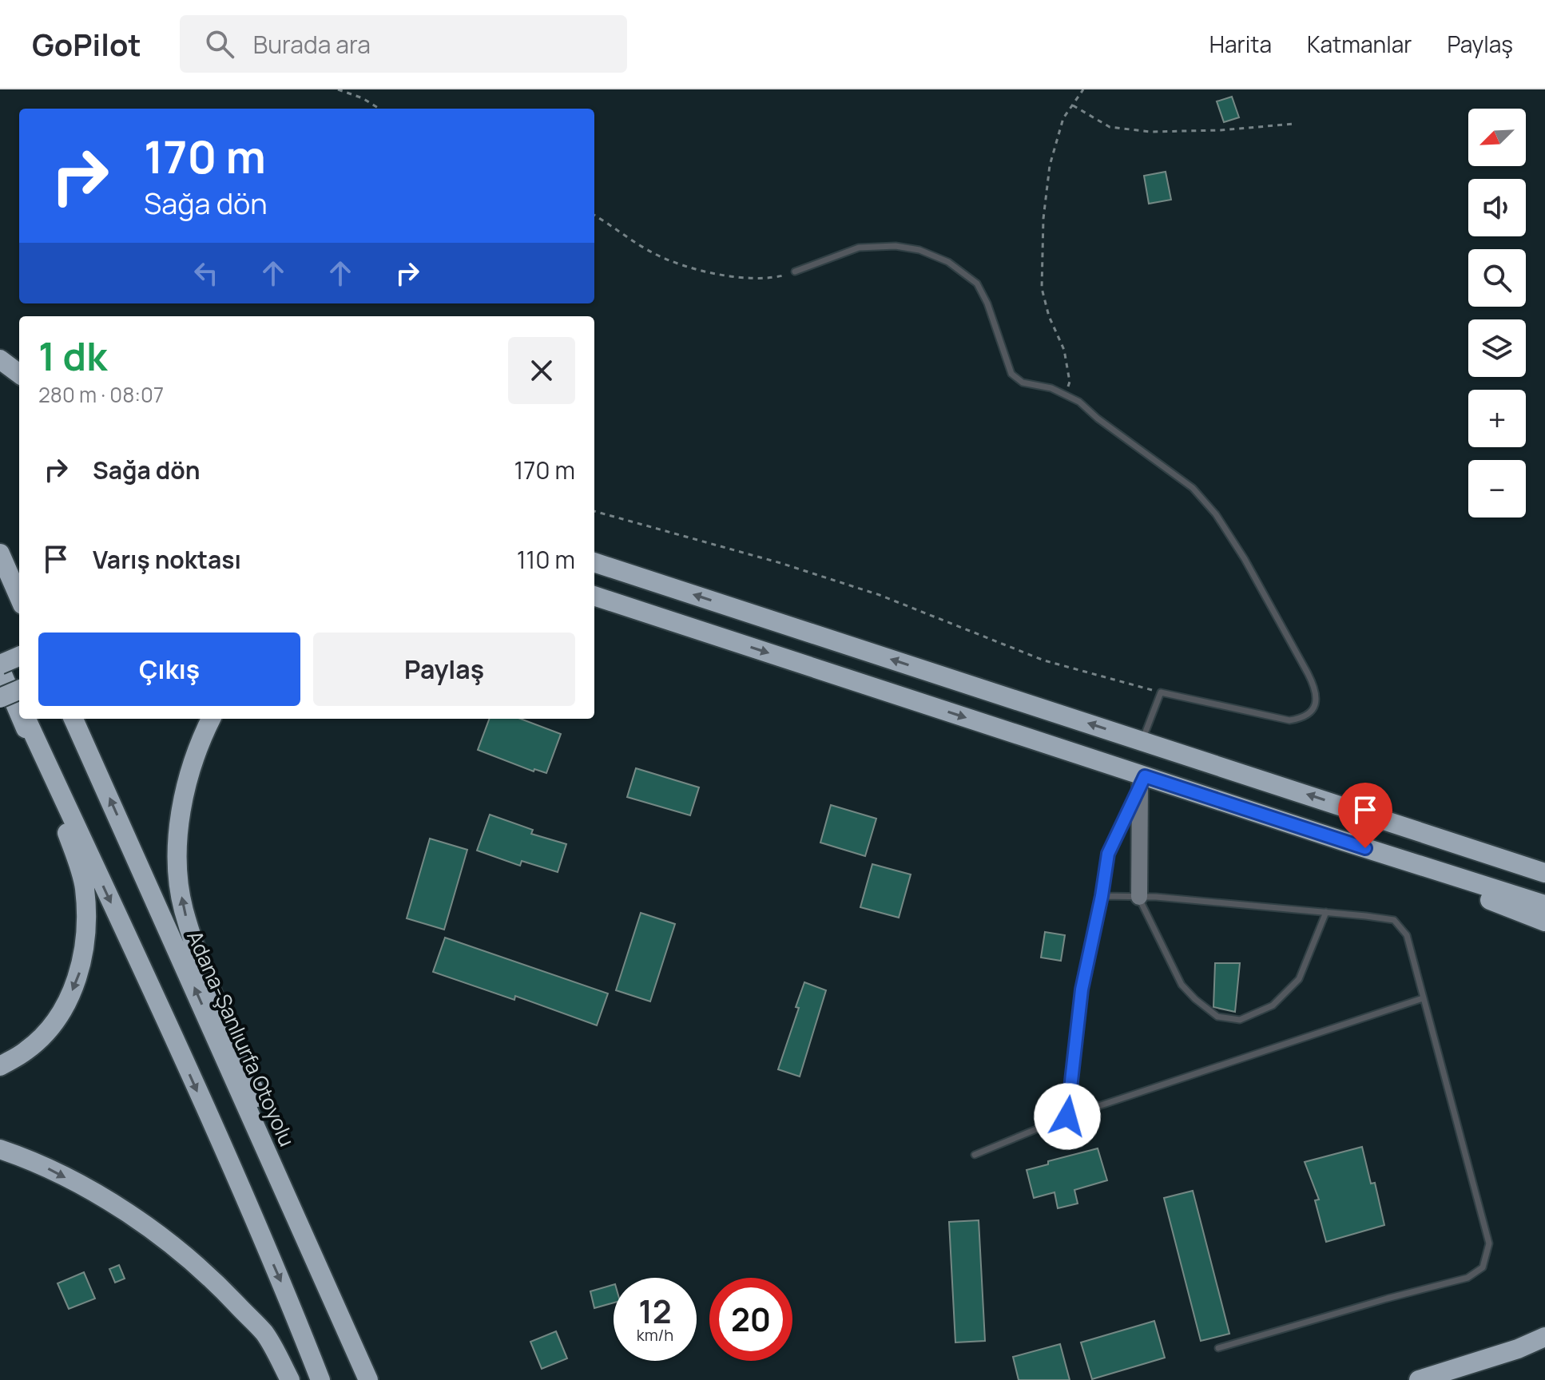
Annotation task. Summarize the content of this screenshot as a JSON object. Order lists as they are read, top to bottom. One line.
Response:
{"streets":{"highway":["Adana-Şanlıurfa Otoyolu"]},"north":"bottom left","page":{"header":"GoPilot","search":"Burada ara","nav":["Harita","Katmanlar","Paylaş"],"map_buttons":["+","−"],"turn":["170 m","Sağa dön"],"heading":["1 dk","280 m · 08:07"],"list":[{"name":"Sağa dön","value":"170 m"},{"name":"Varış noktası","value":"110 m"}],"buttons":["Çıkış","Paylaş"],"speed":"12 km/h","limit":"20"}}
